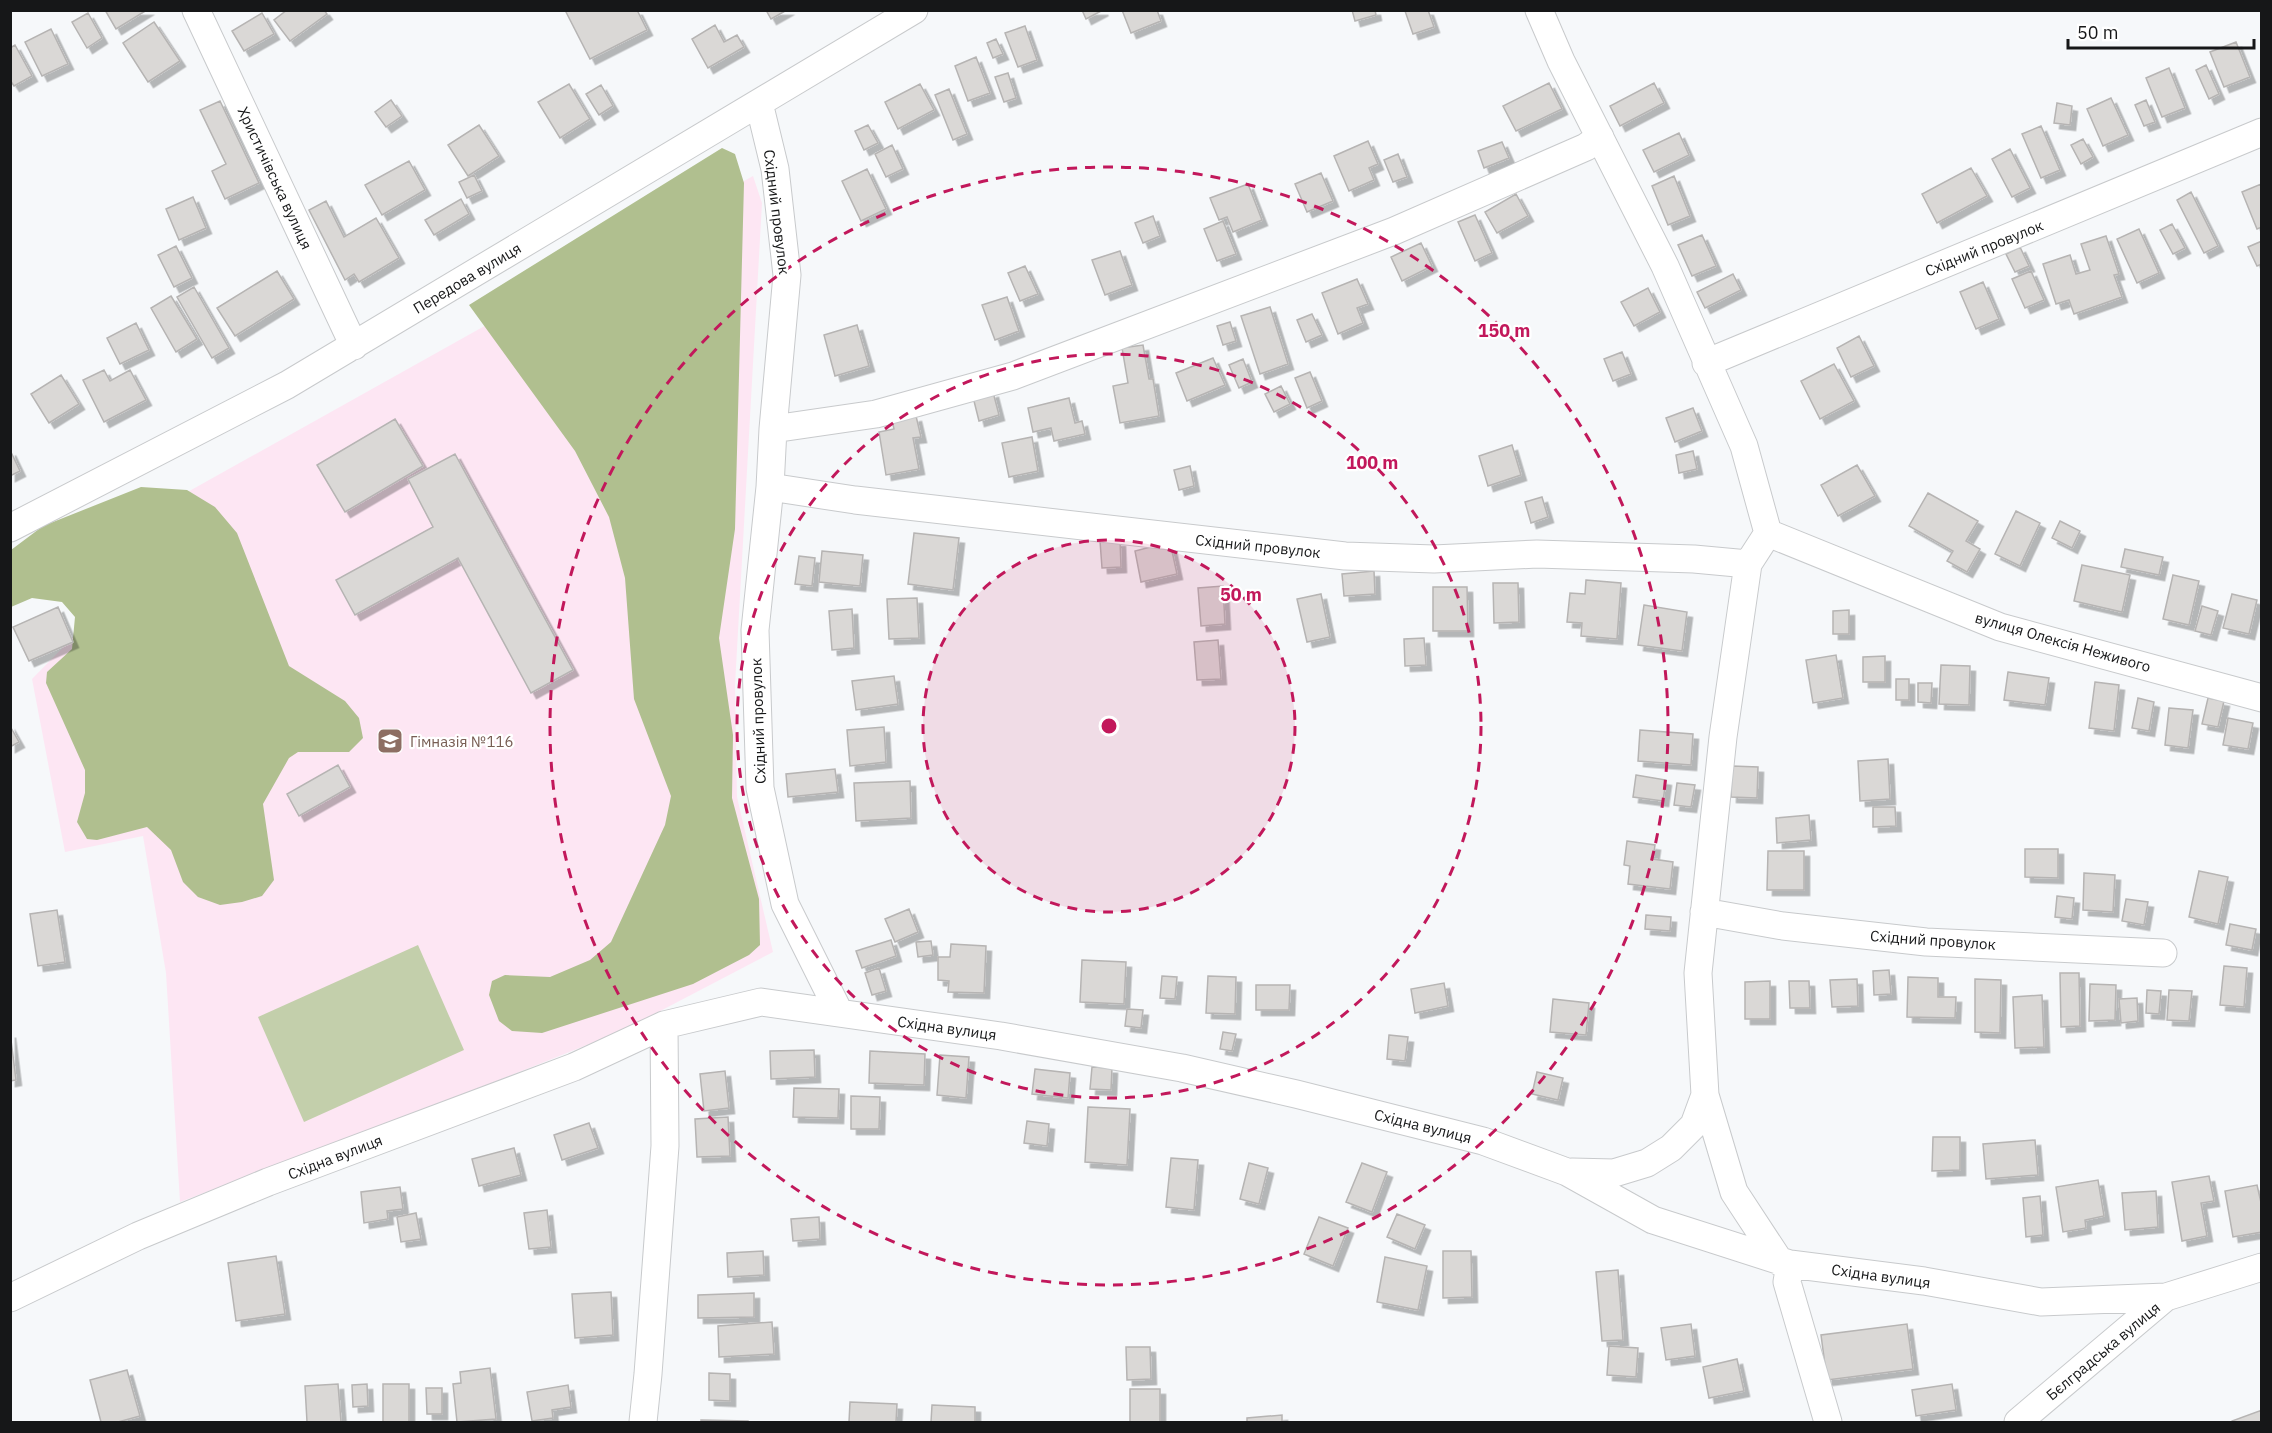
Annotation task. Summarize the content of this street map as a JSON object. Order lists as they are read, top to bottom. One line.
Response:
{"streets":{"street":["Христичівська вулиця","Східний провулок","Передова вулиця","вулиця Олексія Неживого","Східна вулиця","Бєлградська вулиця"]},"crossings":[["Христичівська вулиця","Передова вулиця"],["Східний провулок","Передова вулиця"],["Східний провулок","Східна вулиця"],["Східна вулиця","Бєлградська вулиця"]],"places":{"school or university":["Гімназія №116"]},"scale_bar":"50 m","rings":["150 m","100 m","50 m"]}
